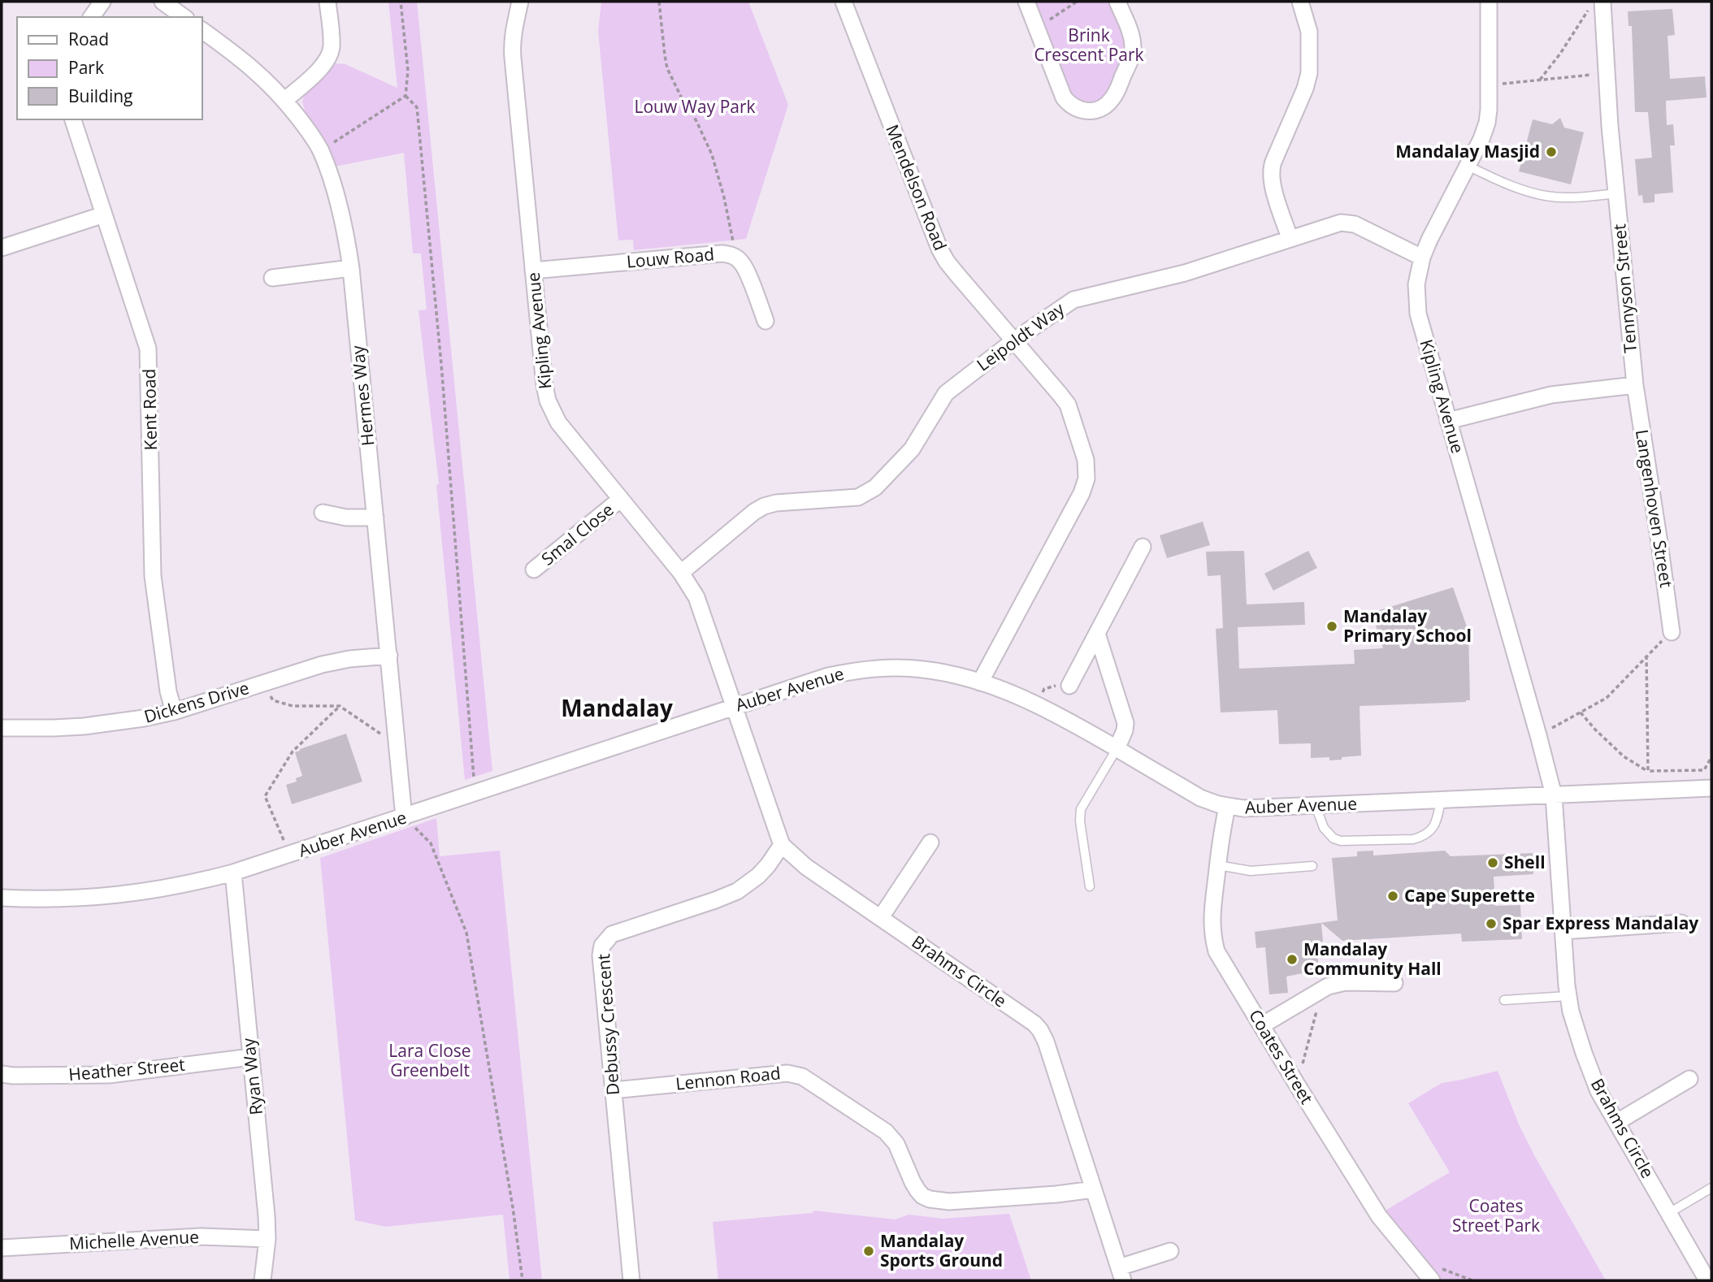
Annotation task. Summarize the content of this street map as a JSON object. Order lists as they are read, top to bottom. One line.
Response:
{"streets":{"street":["Mendelson Road","Louw Road","Tennyson Street","Kipling Avenue","Leipoldt Way","Hermes Way","Kent Road","Langenhoven Street","Smal Close","Auber Avenue","Dickens Drive","Brahms Circle","Debussy Crescent","Coates Street","Heather Street","Ryan Way","Lennon Road","Michelle Avenue"]},"crossings":[["Mendelson Road","Leipoldt Way"],["Mendelson Road","Auber Avenue"],["Louw Road","Kipling Avenue"],["Tennyson Street","Langenhoven Street"],["Kipling Avenue","Leipoldt Way"],["Kipling Avenue","Smal Close"],["Kipling Avenue","Auber Avenue"],["Kipling Avenue","Brahms Circle"],["Hermes Way","Auber Avenue"],["Hermes Way","Dickens Drive"],["Kent Road","Dickens Drive"],["Auber Avenue","Brahms Circle"],["Auber Avenue","Coates Street"],["Auber Avenue","Ryan Way"],["Brahms Circle","Debussy Crescent"],["Brahms Circle","Lennon Road"],["Debussy Crescent","Lennon Road"],["Heather Street","Ryan Way"],["Ryan Way","Michelle Avenue"]],"districts":["Mandalay"],"parks":["Brink Crescent Park","Louw Way Park","Lara Close Greenbelt","Coates Street Park"],"places":["Mandalay Masjid","Mandalay Primary School","Shell","Cape Superette","Spar Express Mandalay","Mandalay Community Hall","Mandalay Sports Ground"],"legend":["Road","Park","Building"]}
